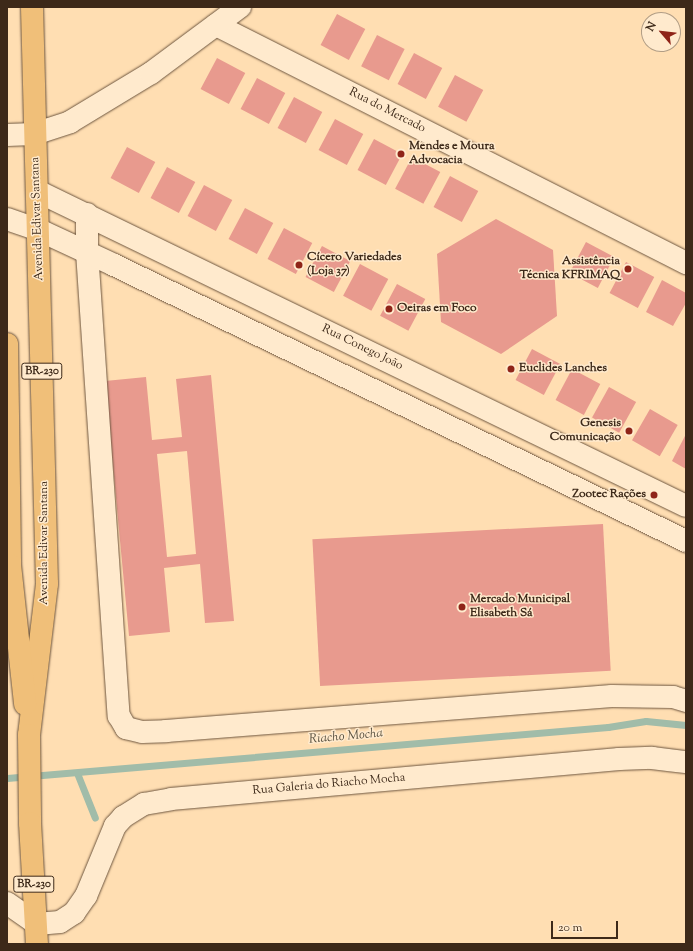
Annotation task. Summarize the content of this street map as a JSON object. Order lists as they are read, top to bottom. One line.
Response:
{"streets":{"highway":["Avenida Edivar Santana","BR-230"],"street":["Rua do Mercado","Rua Conego João","Rua Galeria do Riacho Mocha"]},"crossings":[["Avenida Edivar Santana","Rua Conego João"],["Avenida Edivar Santana","BR-230"],["BR-230","Rua Galeria do Riacho Mocha"]],"water":["Riacho Mocha"],"places":["Mendes e Moura Advocacia","Cícero Variedades (Loja 37)","Assistência Técnica KFRIMAQ","Oeiras em Foco","Euclides Lanches","Genesis Comunicação","Zootec Rações","Mercado Municipal Elisabeth Sá"],"scale_bar":"20 m","north":"top left"}
